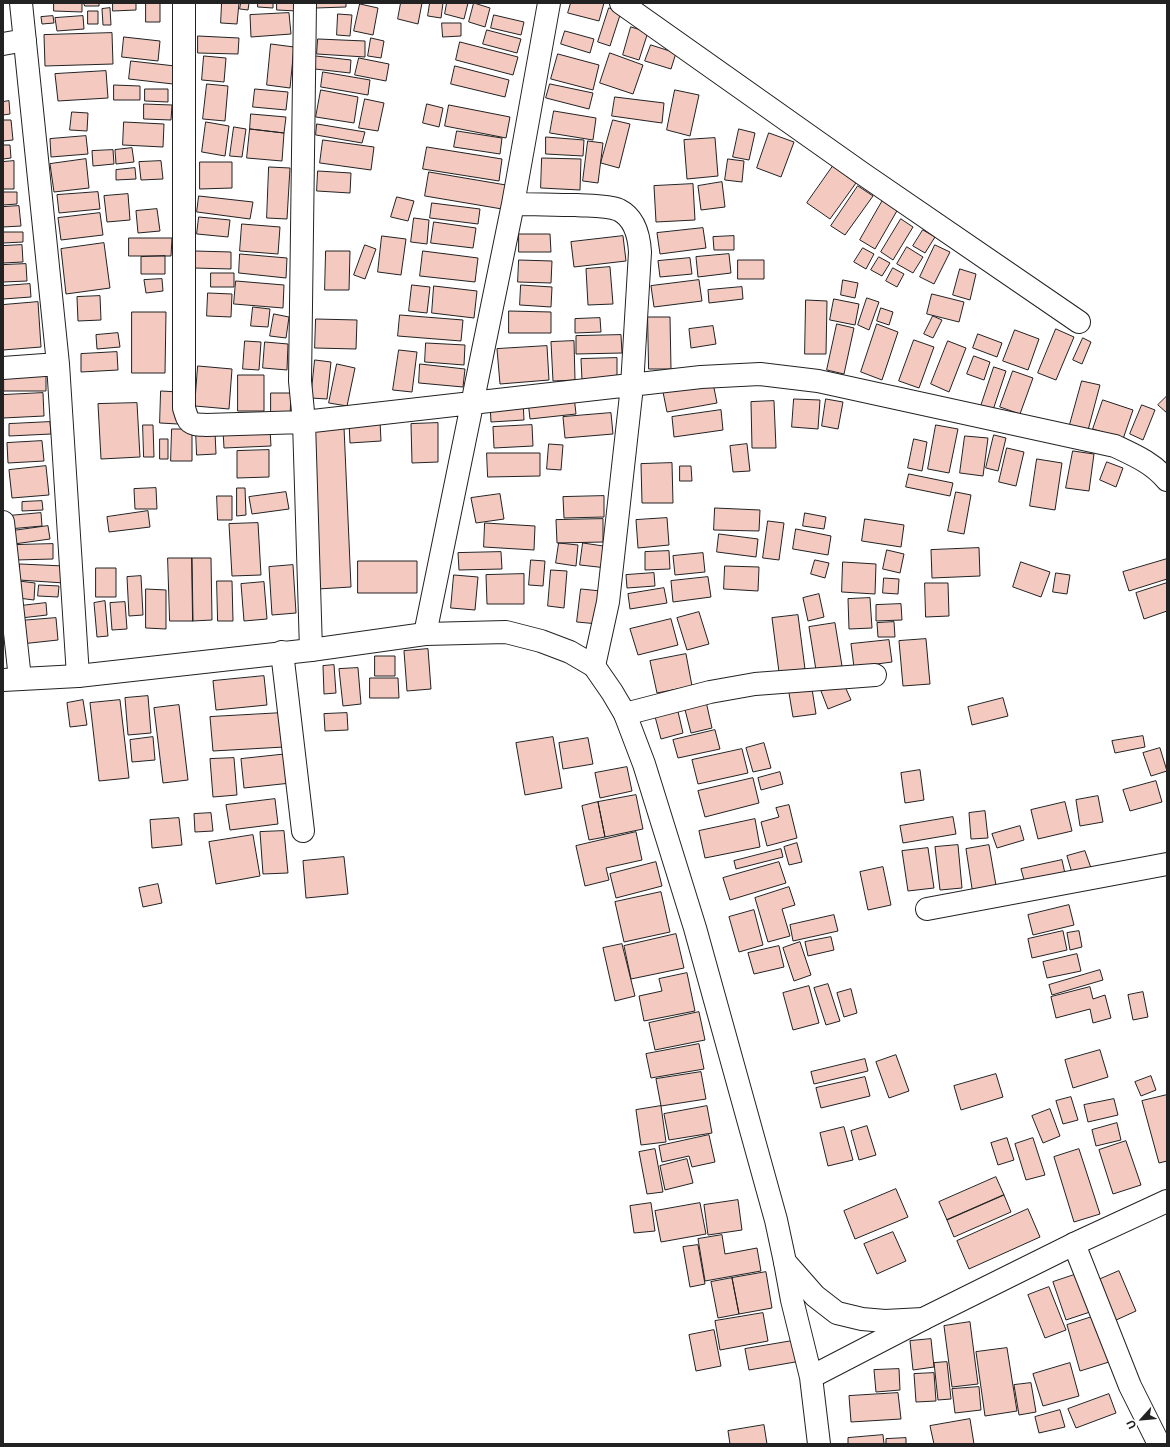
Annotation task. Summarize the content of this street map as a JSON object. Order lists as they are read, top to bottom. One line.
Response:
{"north":"bottom left"}
